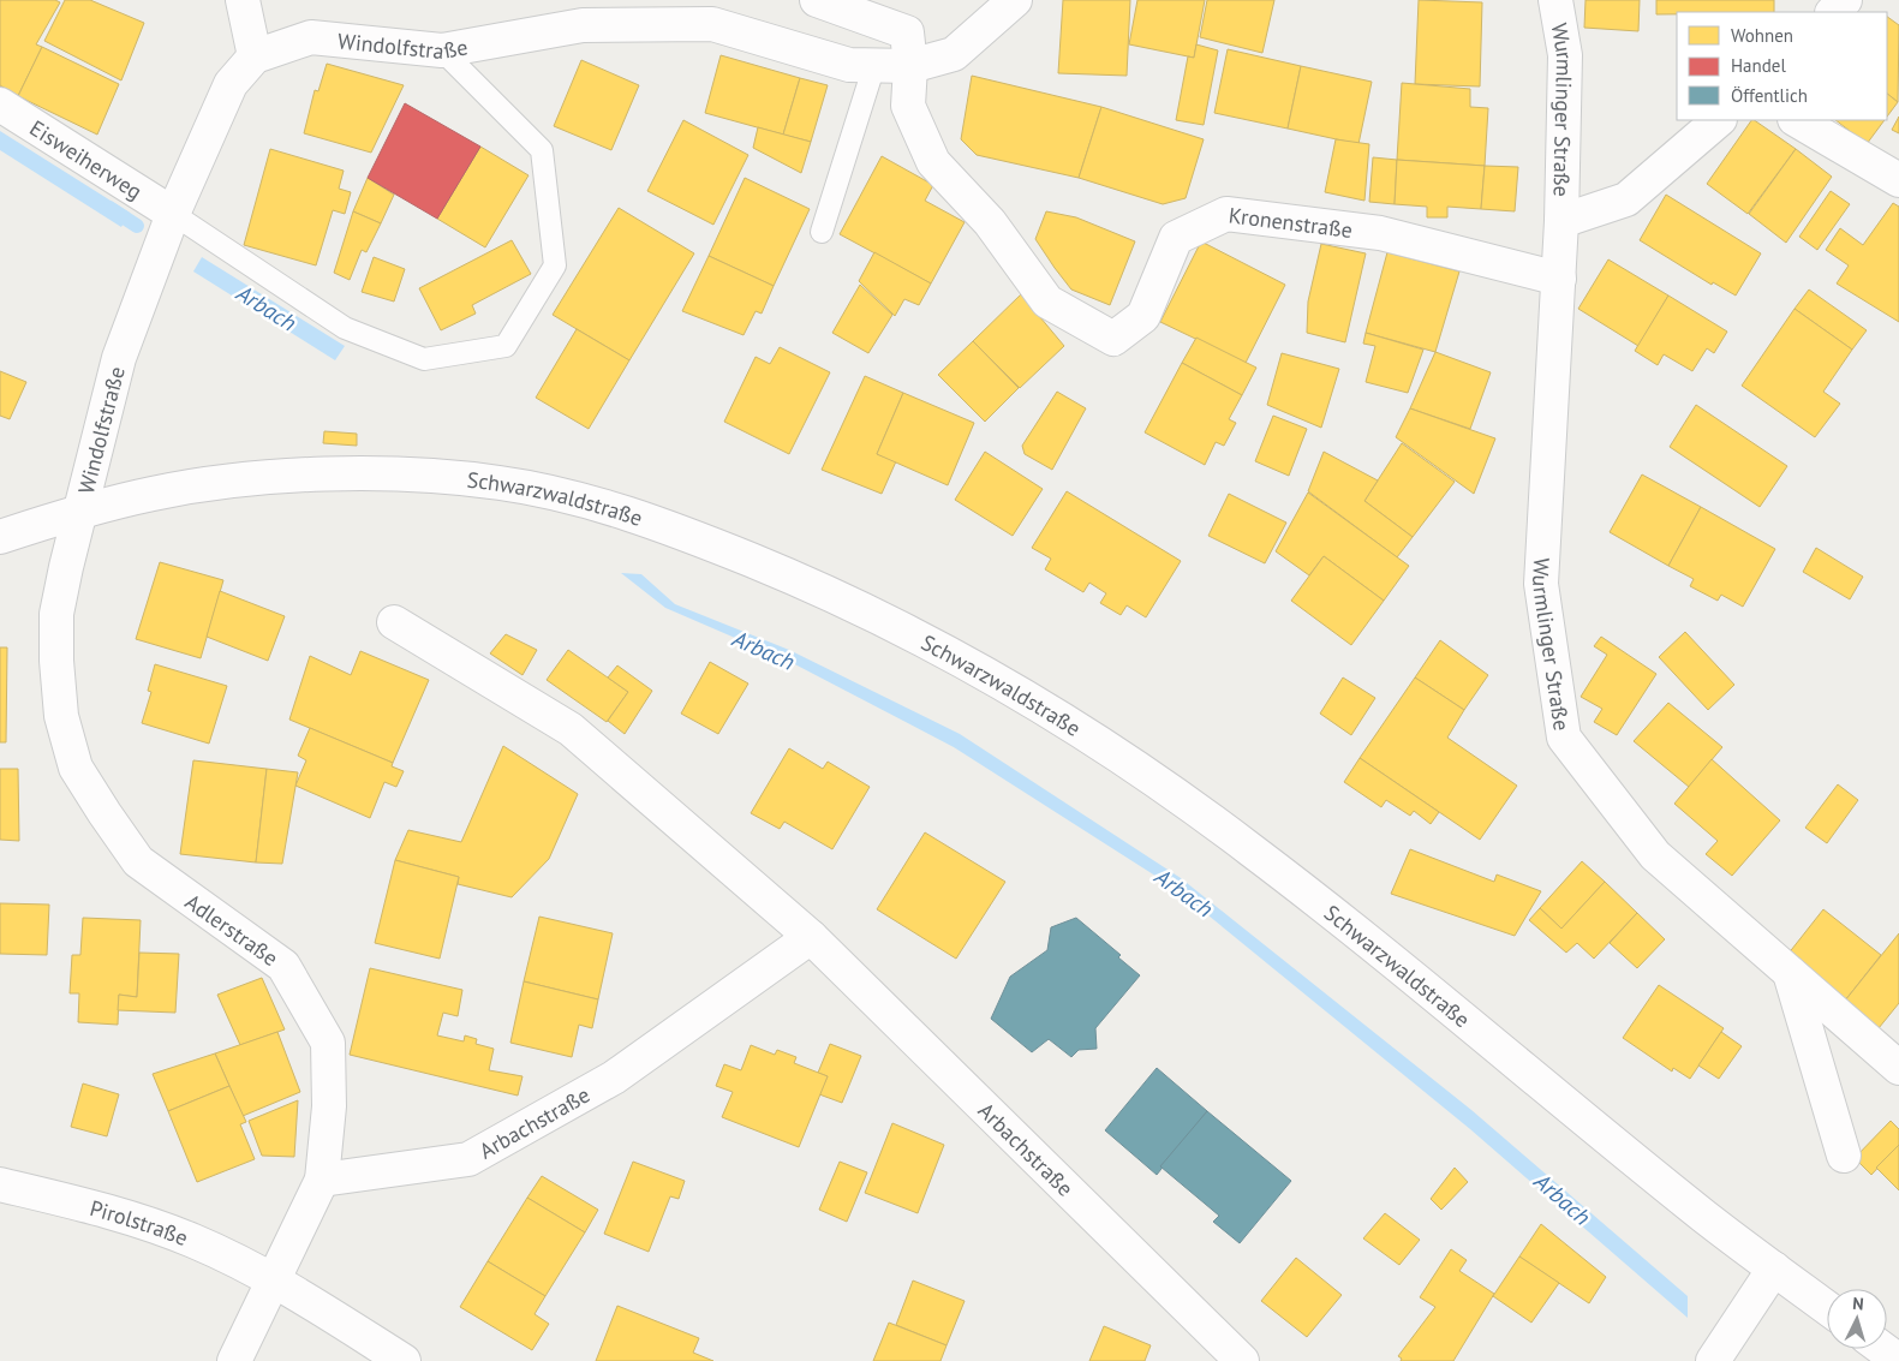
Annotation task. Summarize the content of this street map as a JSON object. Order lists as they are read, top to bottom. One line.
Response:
{"streets":{"street":["Windolfstraße","Wurmlinger Straße","Eisweiherweg","Kronenstraße","Schwarzwaldstraße","Adlerstraße","Arbachstraße","Pirolstraße"]},"crossings":[["Windolfstraße","Eisweiherweg"],["Windolfstraße","Kronenstraße"],["Windolfstraße","Schwarzwaldstraße"],["Windolfstraße","Adlerstraße"],["Wurmlinger Straße","Kronenstraße"],["Schwarzwaldstraße","Adlerstraße"],["Adlerstraße","Arbachstraße"],["Adlerstraße","Pirolstraße"]],"water":["Arbach"],"legend":["Wohnen","Handel","Öffentlich"],"north":"top"}
